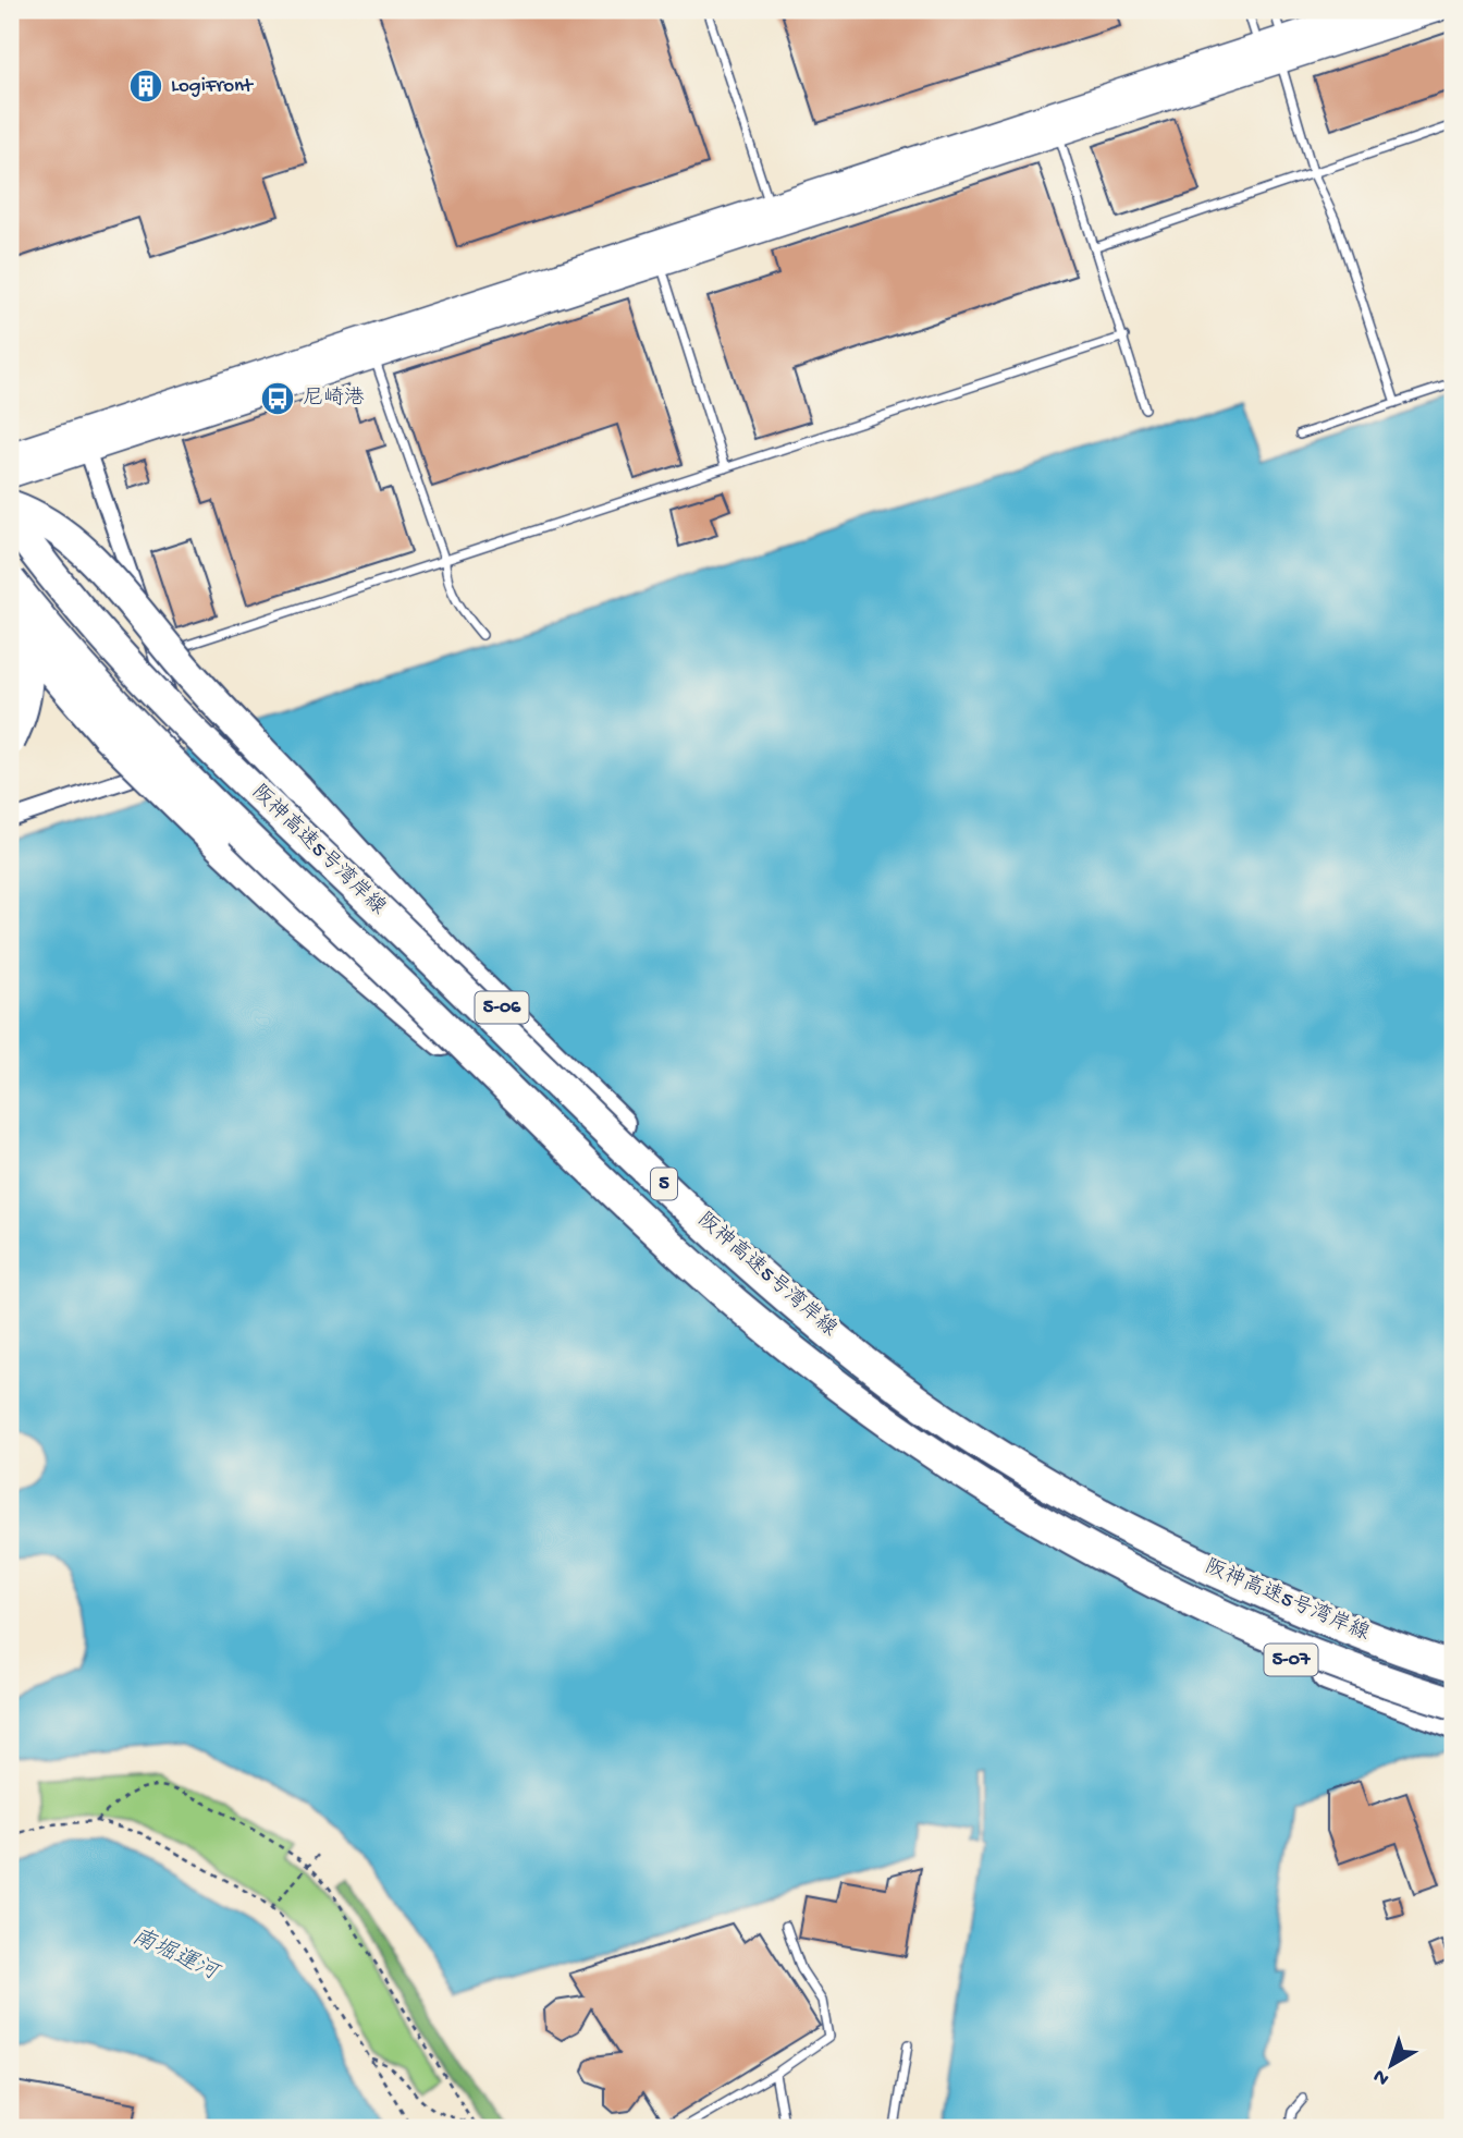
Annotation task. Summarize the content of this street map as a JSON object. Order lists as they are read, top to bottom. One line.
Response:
{"streets":{"highway":["阪神高速5号湾岸線","5-06","5","5-07"]},"crossings":[["阪神高速5号湾岸線","5-06"],["阪神高速5号湾岸線","5-07"]],"water":["南堀運河"],"places":{"building":["LogiFront"],"bus stop":["尼崎港"]},"north":"bottom left"}
